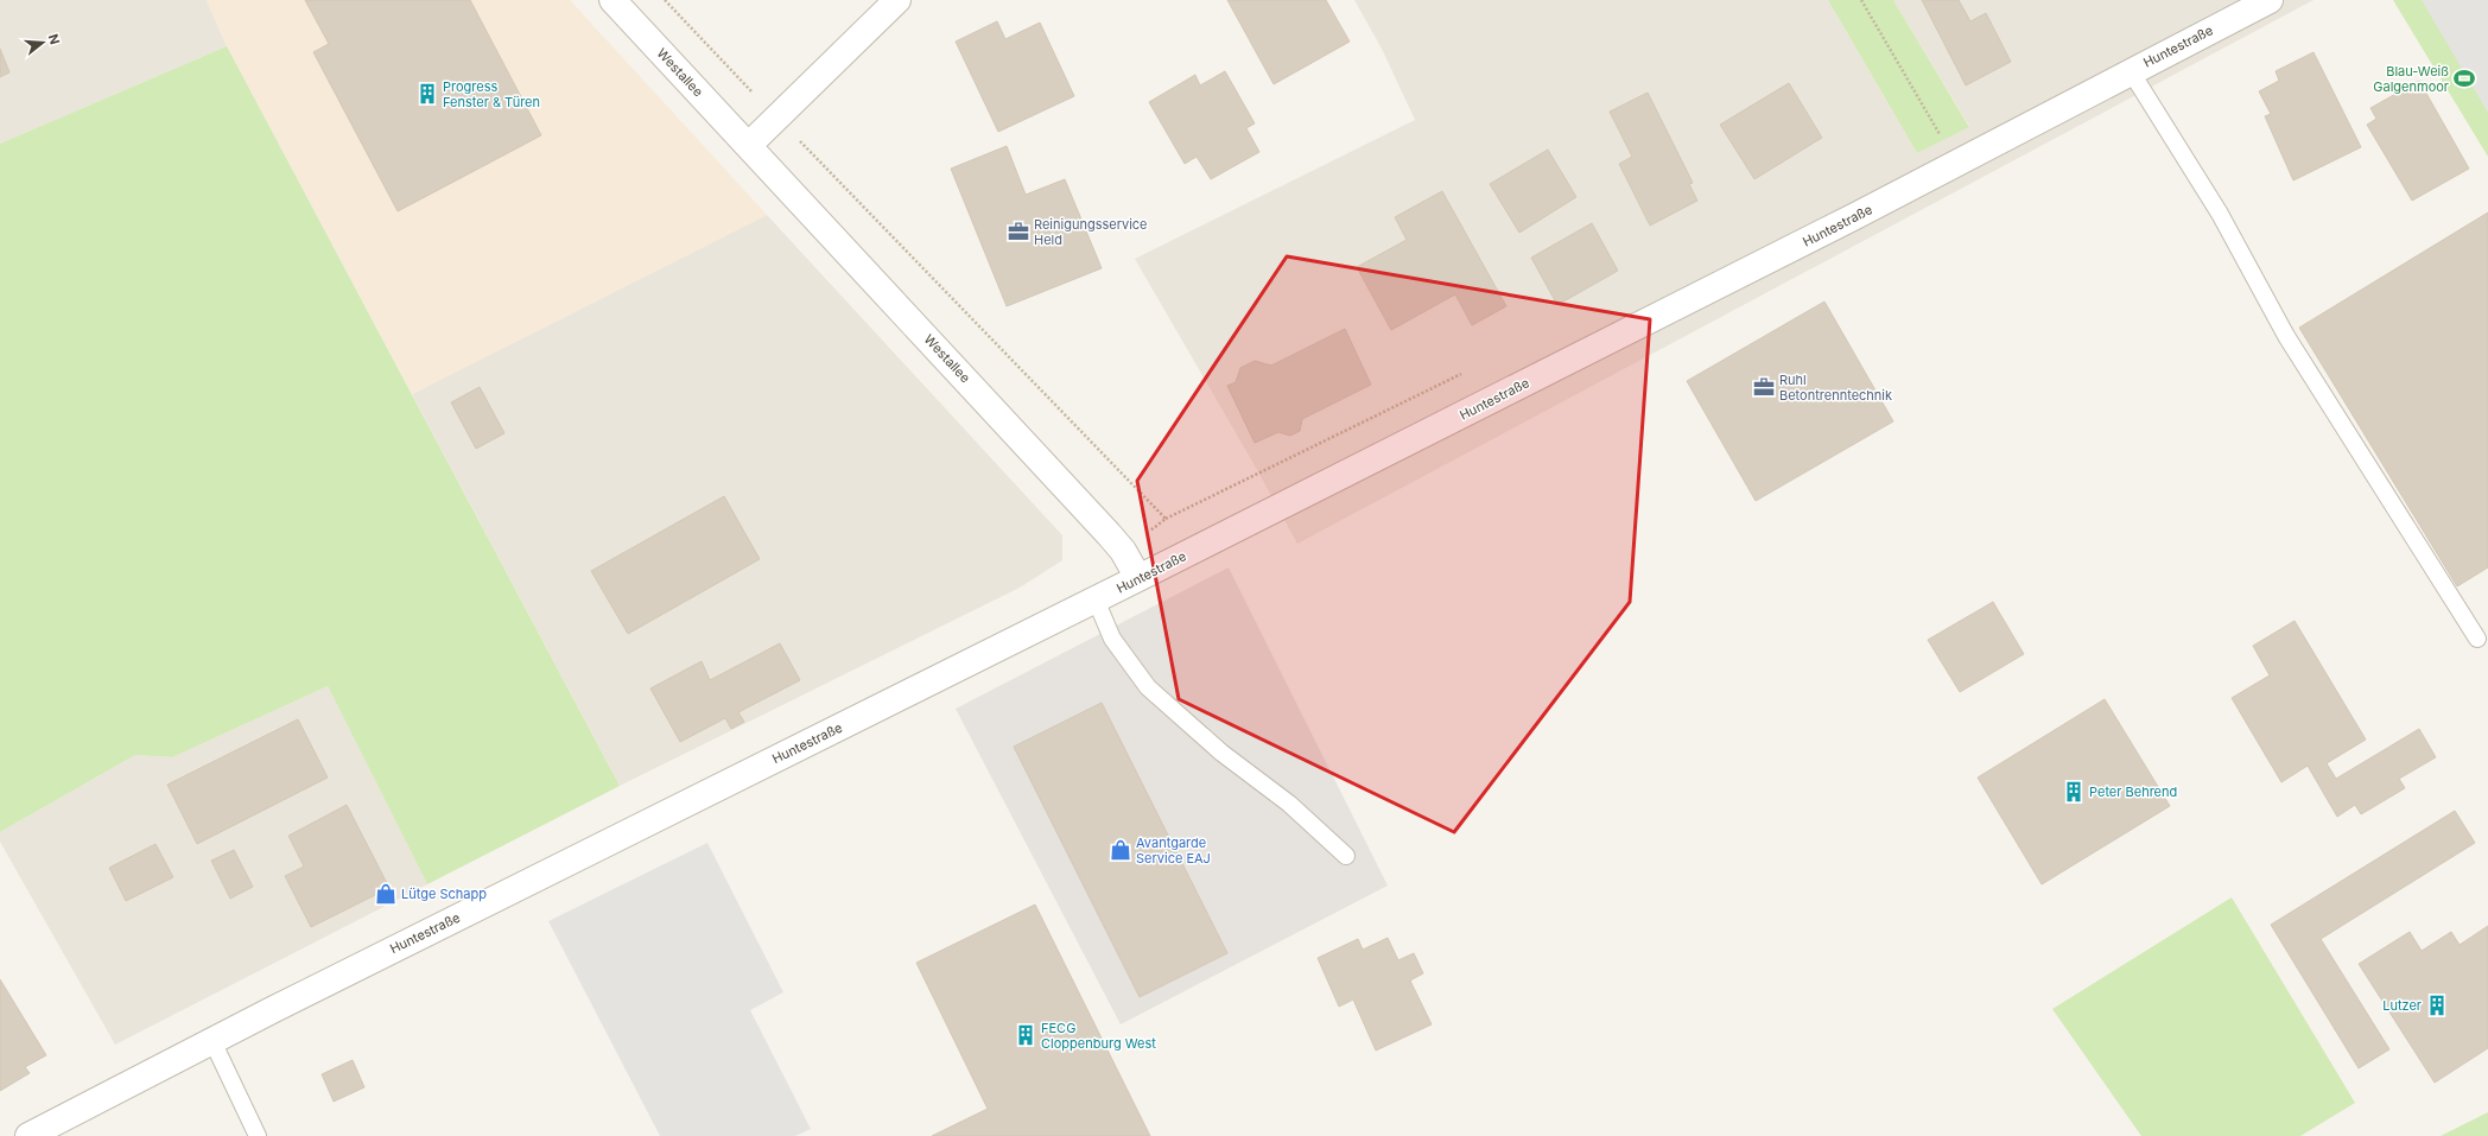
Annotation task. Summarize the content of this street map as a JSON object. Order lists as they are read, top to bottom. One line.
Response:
{"streets":{"street":["Huntestraße","Westallee"]},"crossings":[["Huntestraße","Westallee"]],"places":{"sports":["Blau-Weiß Galgenmoor"],"building":["Progress Fenster & Türen","Peter Behrend","Lutzer","FECG Cloppenburg West"],"office":["Reinigungsservice Held","Ruhl Betontrenntechnik"],"shop":["Avantgarde Service EAJ","Lütge Schapp"]},"north":"right"}
